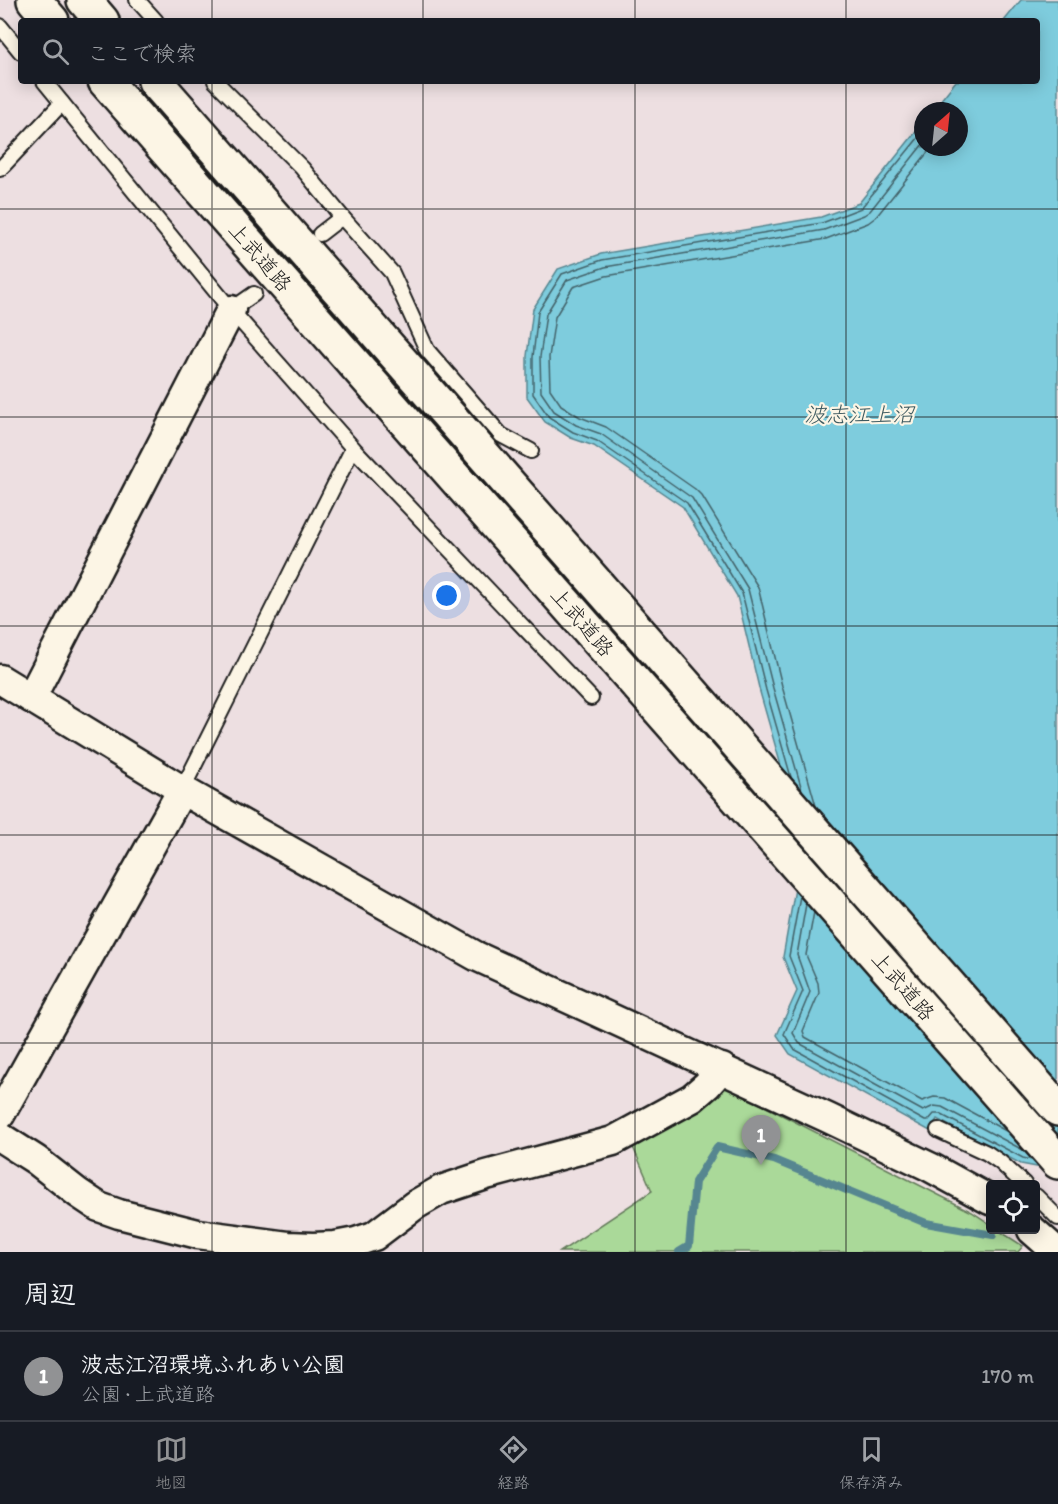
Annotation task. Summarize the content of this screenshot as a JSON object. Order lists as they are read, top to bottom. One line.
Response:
{"streets":{"highway":["上武道路"]},"water":["波志江上沼"],"north":"top right","page":{"search":"ここで検索","pins":"1","heading":"周辺","list":[{"mark":"1","name":"波志江沼環境ふれあい公園","note":"公園 · 上武道路","value":"170 m"}],"nav":["地図","経路","保存済み"]}}
